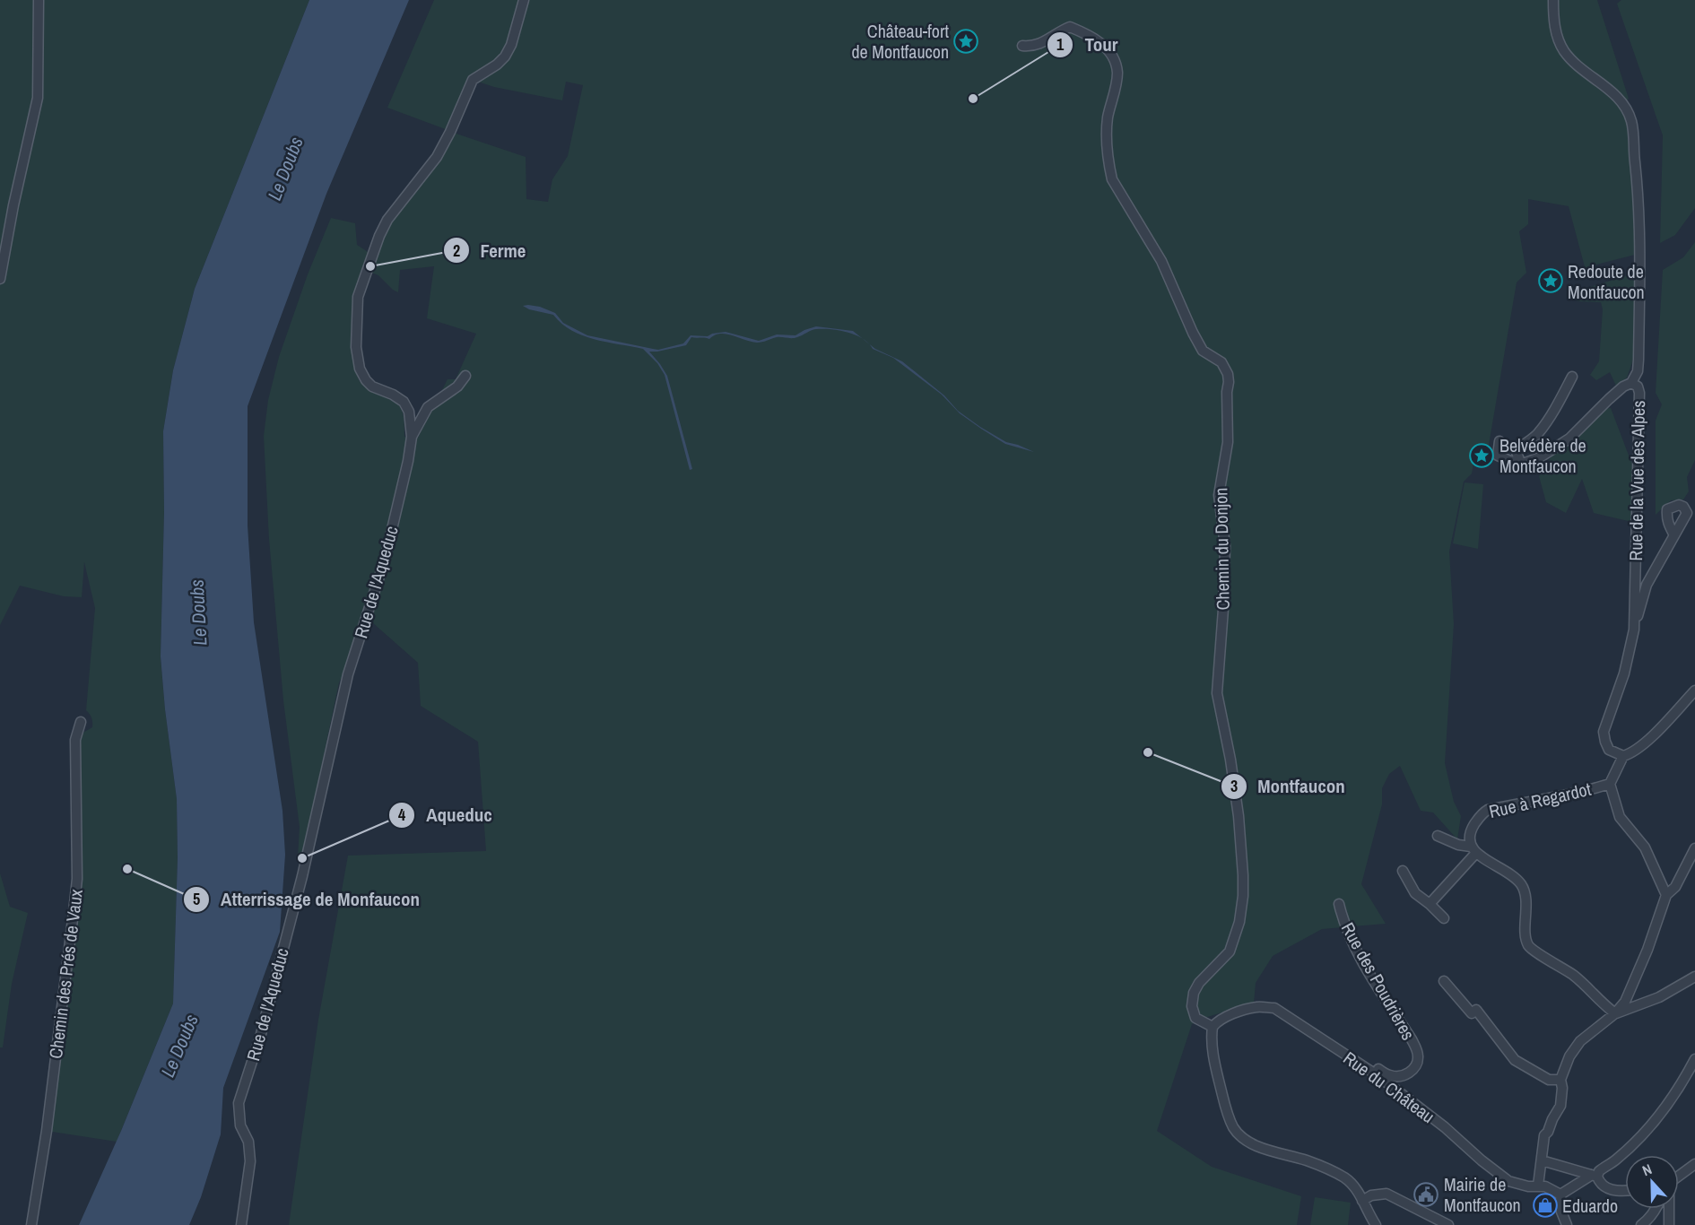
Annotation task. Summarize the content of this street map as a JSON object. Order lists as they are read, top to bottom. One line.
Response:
{"streets":{"street":["Rue de la Vue des Alpes","Chemin du Donjon","Rue de l'Aqueduc","Rue à Regardot","Chemin des Prés de Vaux","Rue des Poudrières","Rue du Château"]},"crossings":[["Chemin du Donjon","Rue du Château"],["Rue des Poudrières","Rue du Château"]],"water":["Le Doubs"],"places":{"place":["Château-fort de Montfaucon","Redoute de Montfaucon","Belvédère de Montfaucon"],"other":["Tour","Ferme","Montfaucon","Aqueduc","Atterrissage de Monfaucon"],"public building":["Mairie de Montfaucon"],"shop":["Eduardo"]},"north":"top"}
